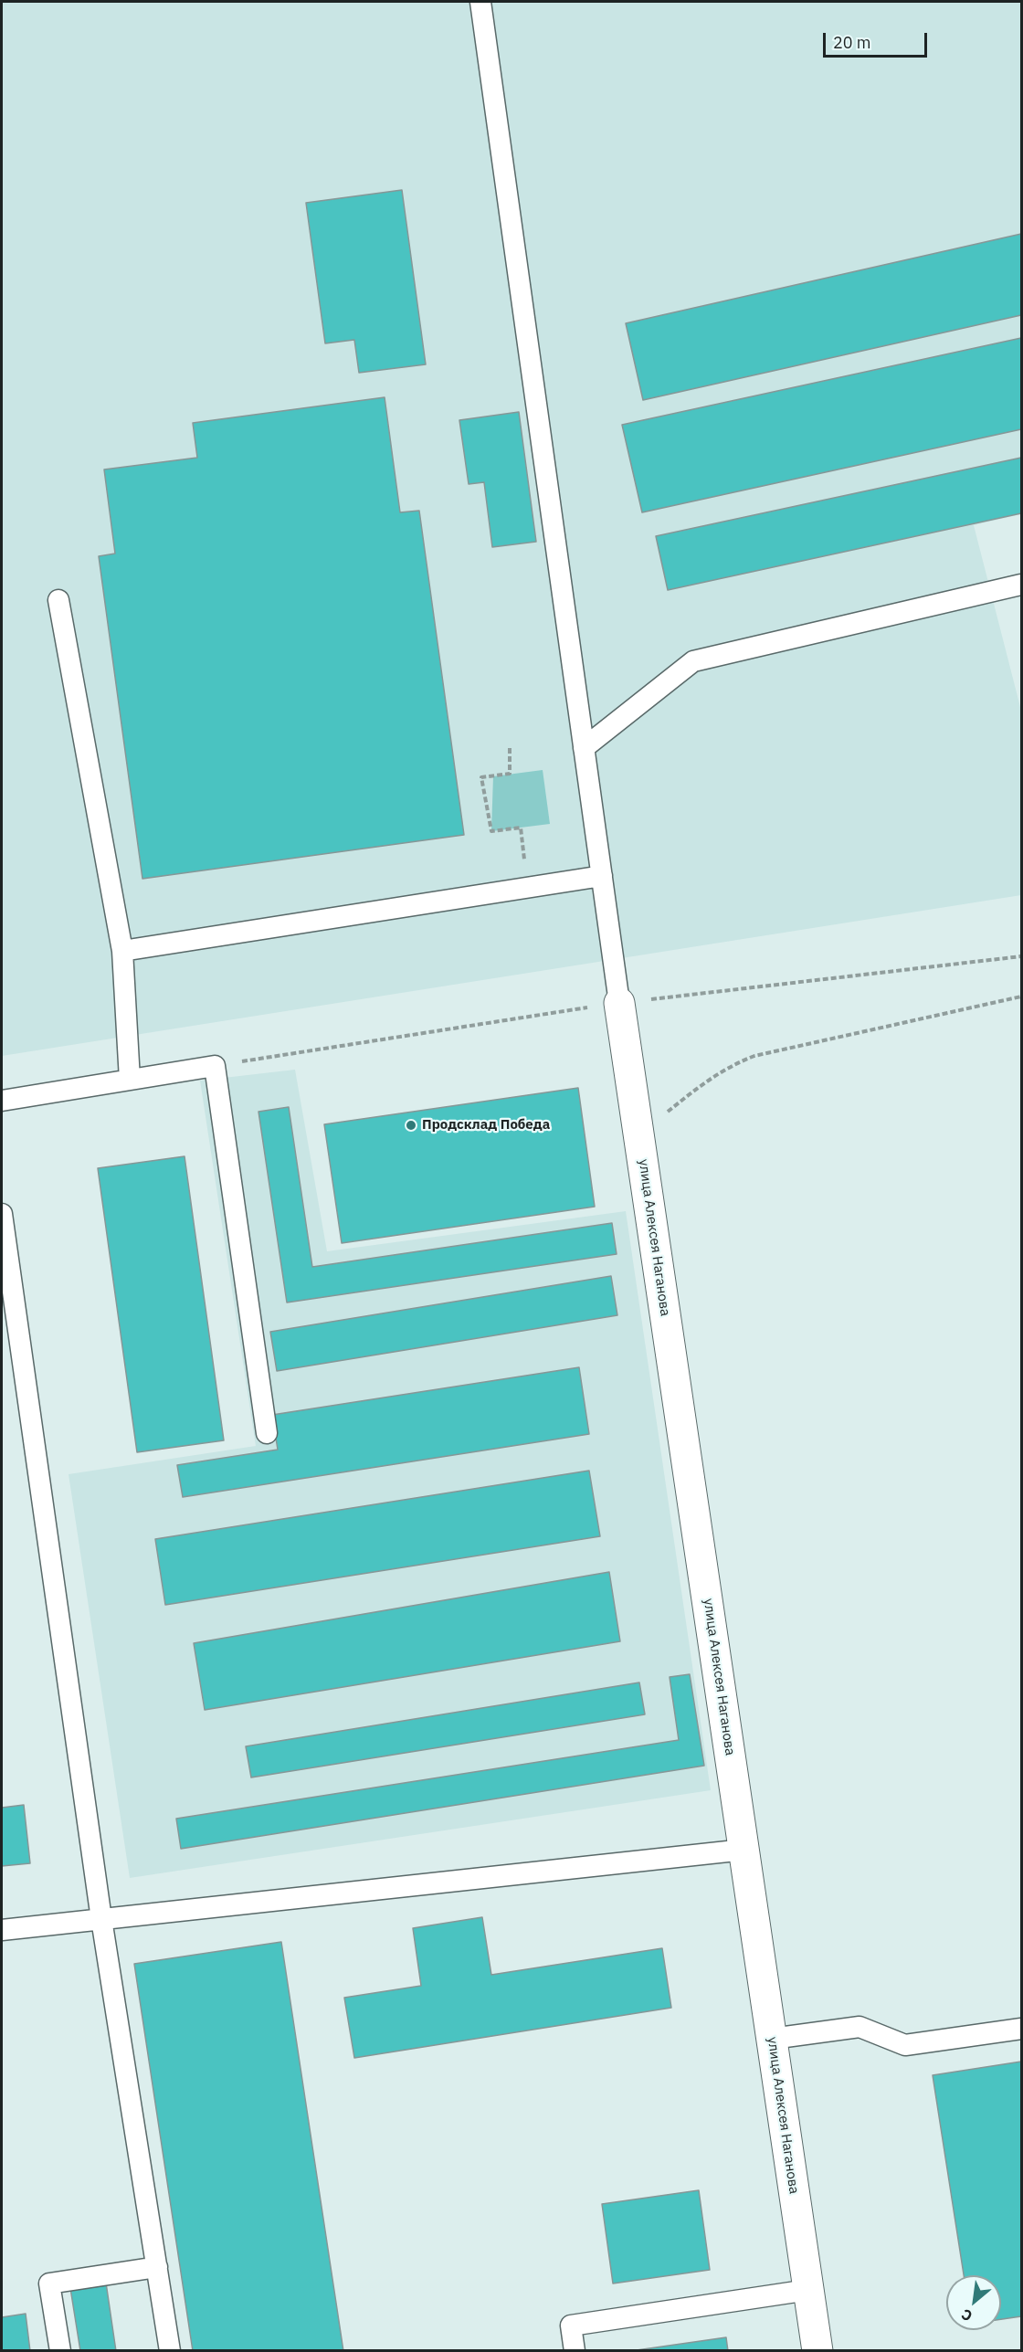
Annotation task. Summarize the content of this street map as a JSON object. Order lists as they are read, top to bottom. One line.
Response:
{"streets":{"street":["улица Алексея Наганова"]},"places":["Продсклад Победа"],"scale_bar":"20 m","north":"bottom left"}
